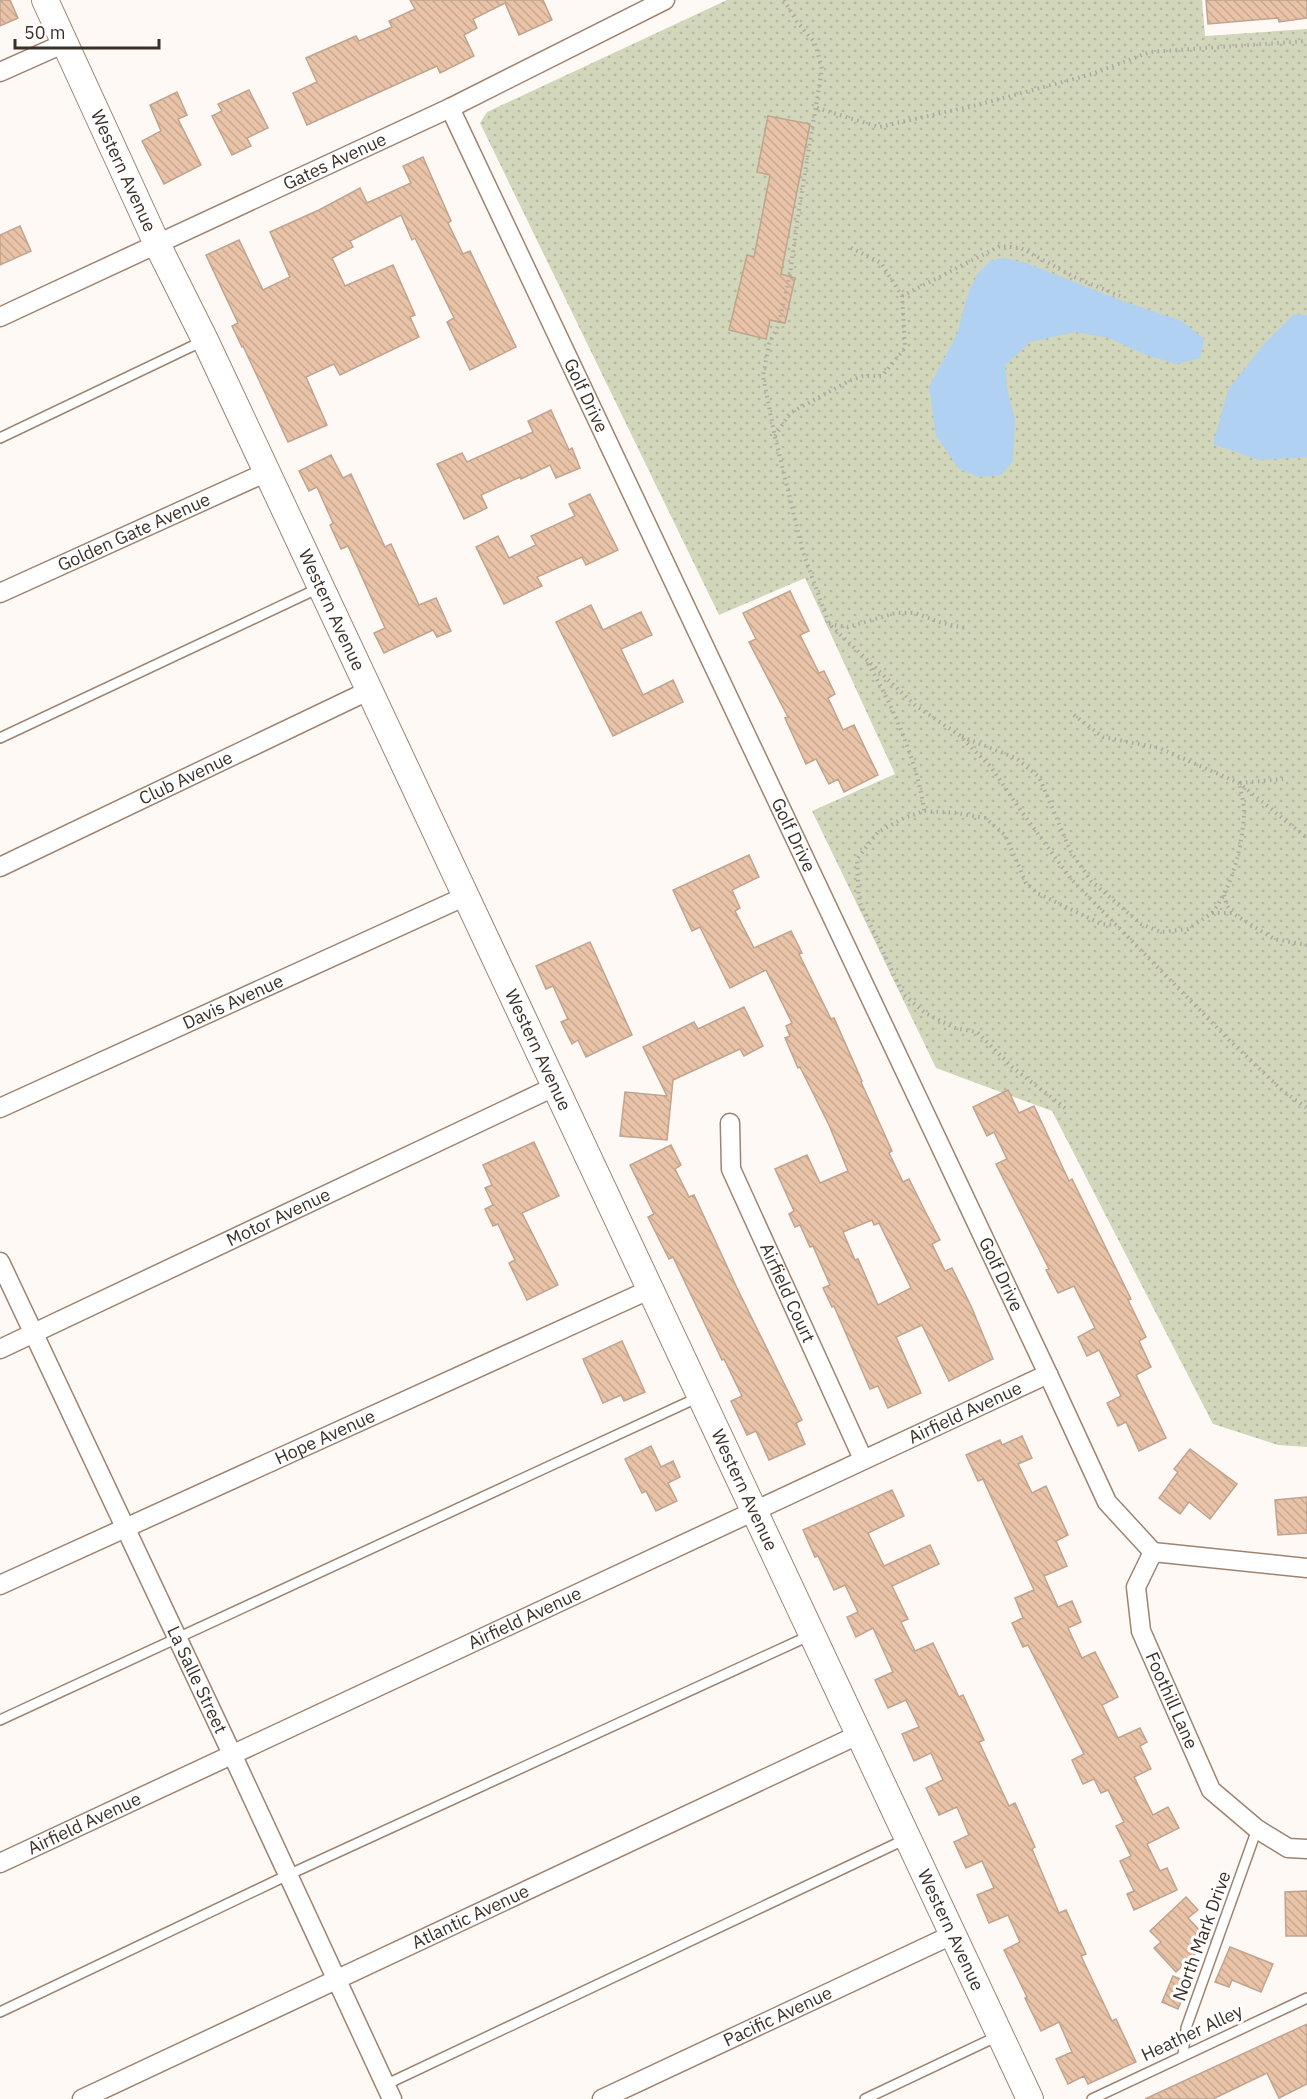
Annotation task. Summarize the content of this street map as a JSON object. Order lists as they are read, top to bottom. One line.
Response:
{"streets":{"street":["Gates Avenue","Western Avenue","Golf Drive","Golden Gate Avenue","Club Avenue","Davis Avenue","Motor Avenue","Airfield Court","Airfield Avenue","Hope Avenue","La Salle Street","Foothill Lane","Atlantic Avenue","Pacific Avenue"],"lane":["North Mark Drive","Heather Alley"]},"crossings":[["Gates Avenue","Western Avenue"],["Gates Avenue","Golf Drive"],["Western Avenue","Golden Gate Avenue"],["Western Avenue","Club Avenue"],["Western Avenue","Davis Avenue"],["Western Avenue","Motor Avenue"],["Western Avenue","Airfield Avenue"],["Western Avenue","Hope Avenue"],["Western Avenue","Atlantic Avenue"],["Western Avenue","Pacific Avenue"],["Golf Drive","Airfield Avenue"],["Golf Drive","Foothill Lane"],["Motor Avenue","La Salle Street"],["Airfield Court","Airfield Avenue"],["Airfield Avenue","La Salle Street"],["Hope Avenue","La Salle Street"],["La Salle Street","Atlantic Avenue"],["Foothill Lane","North Mark Drive"],["North Mark Drive","Heather Alley"]],"scale_bar":"50 m"}
